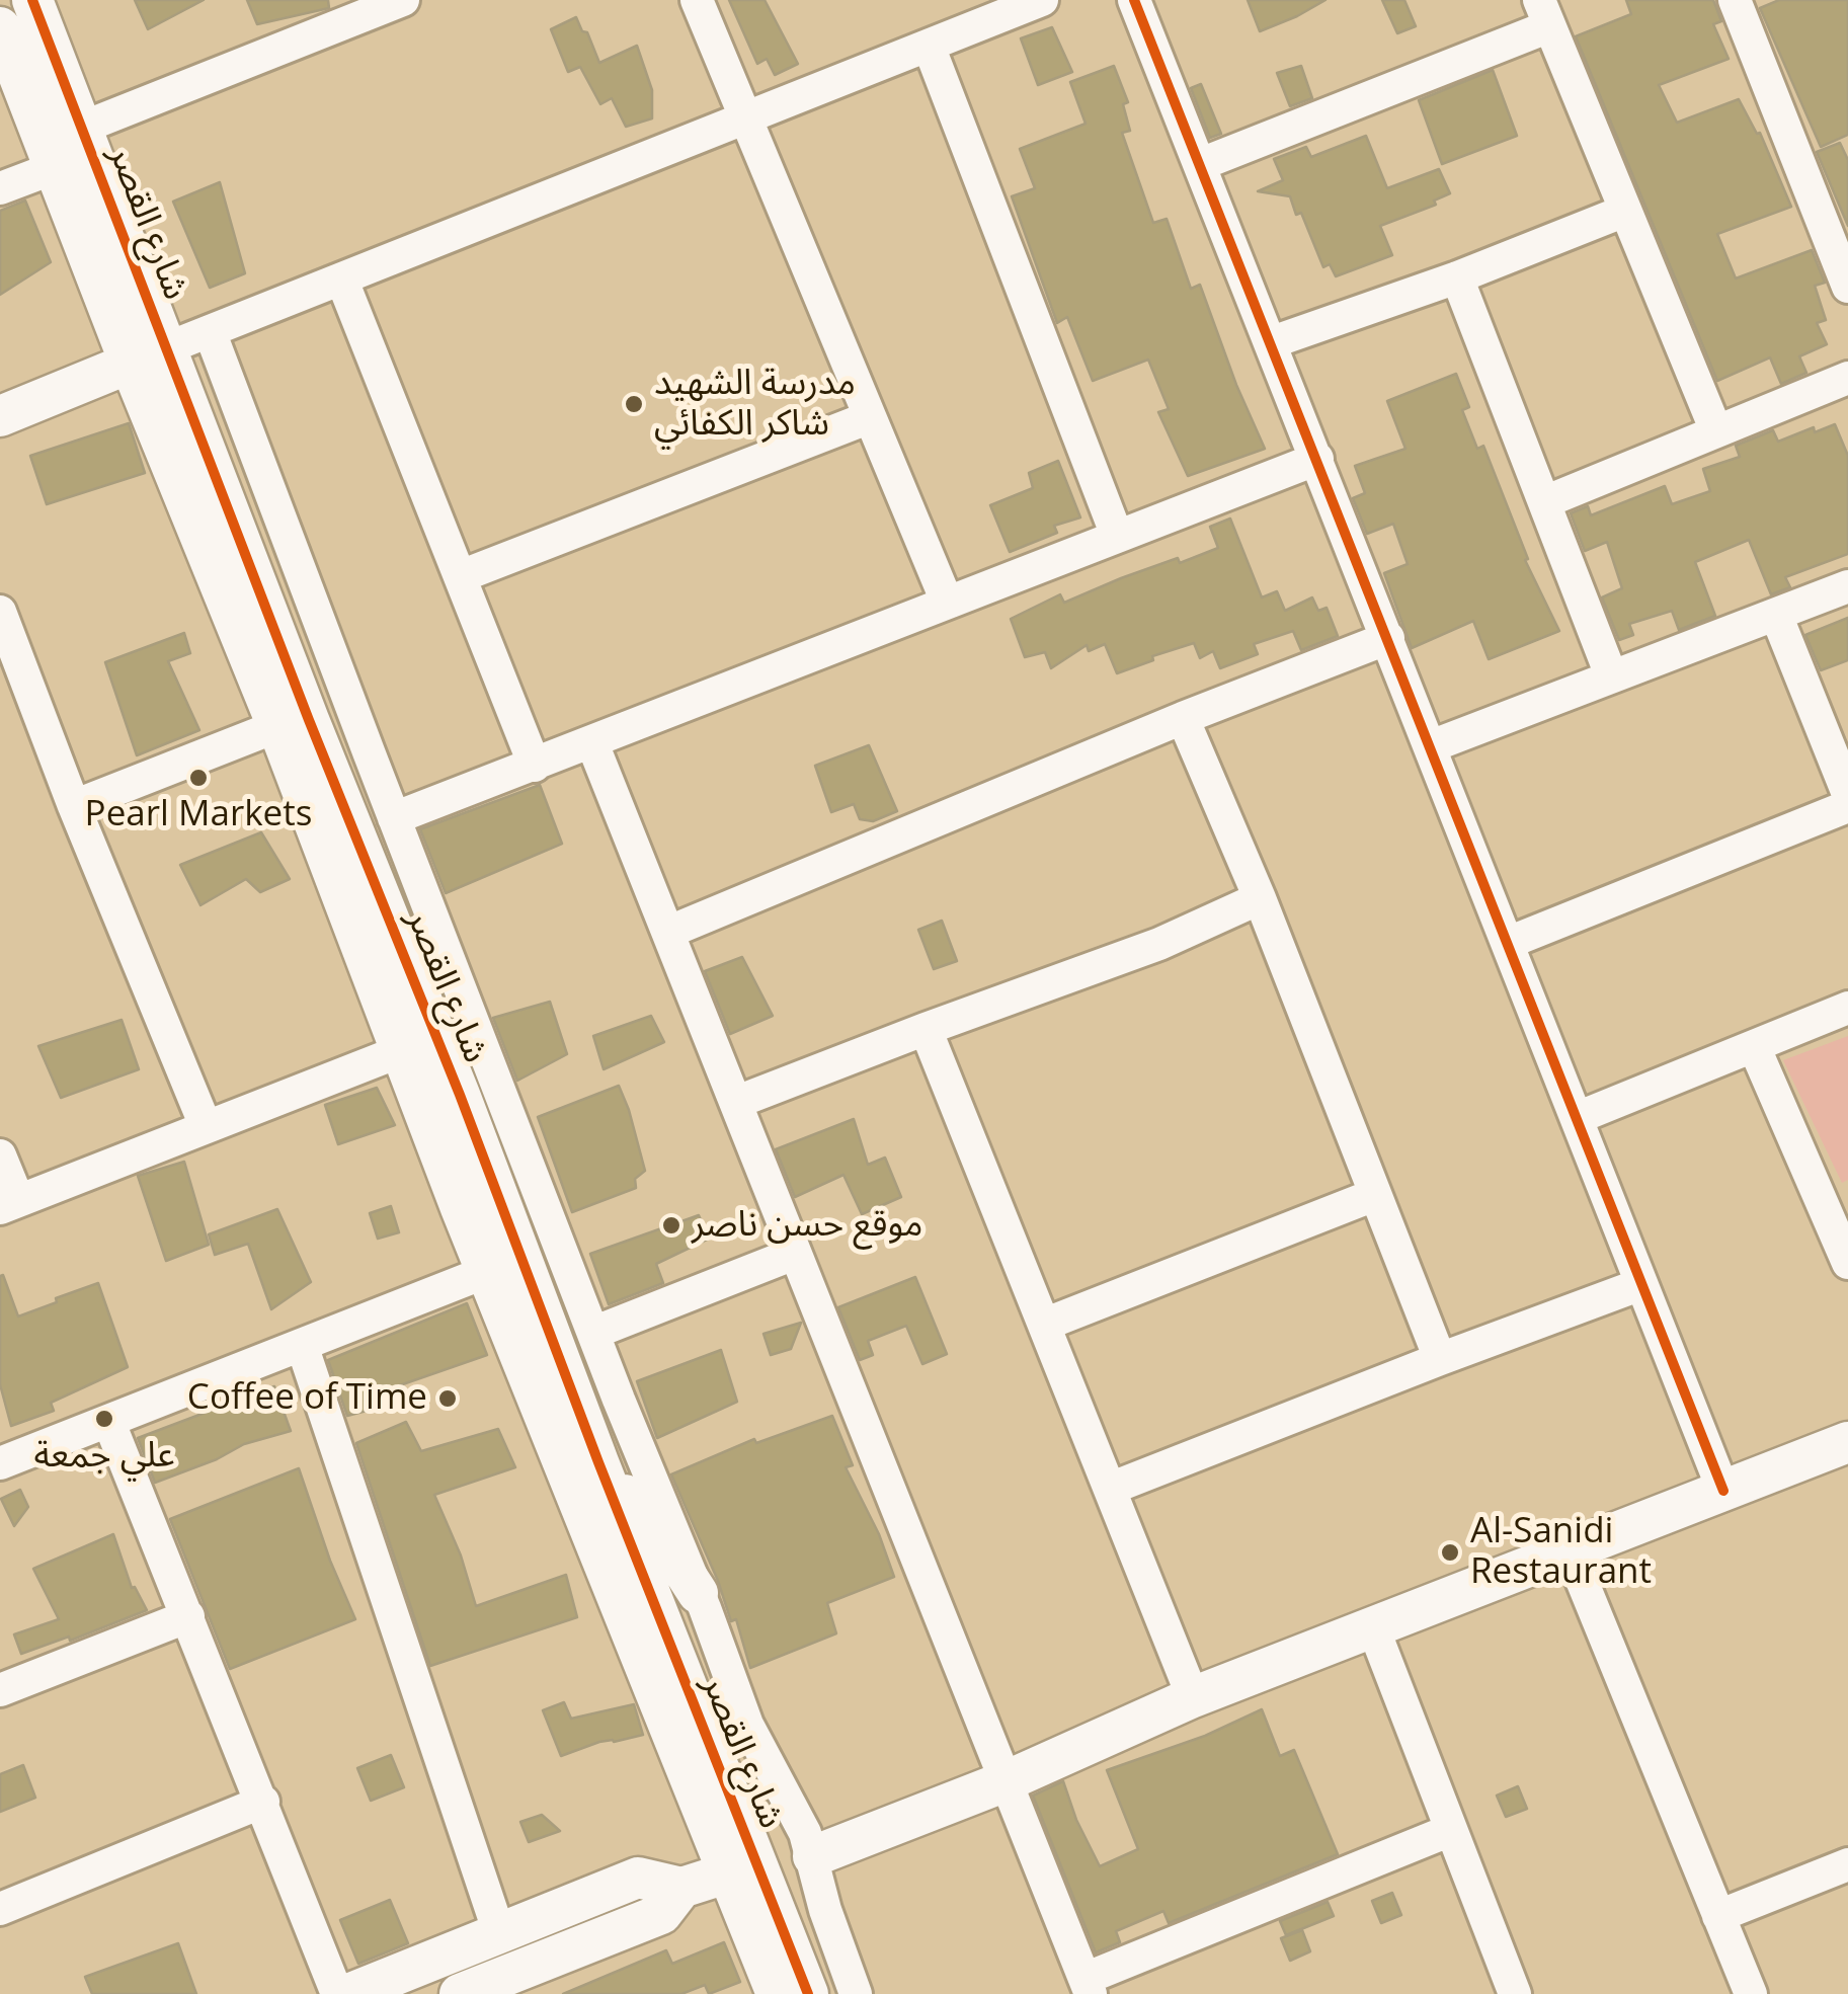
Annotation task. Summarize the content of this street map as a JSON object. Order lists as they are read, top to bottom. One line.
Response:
{"streets":{"street":["شارع القصر"]},"places":["مدرسة الشهيد شاكر الكفائي","Pearl Markets","موقع حسن ناصر","Coffee of Time","علي جمعة","Al-Sanidi Restaurant"]}
